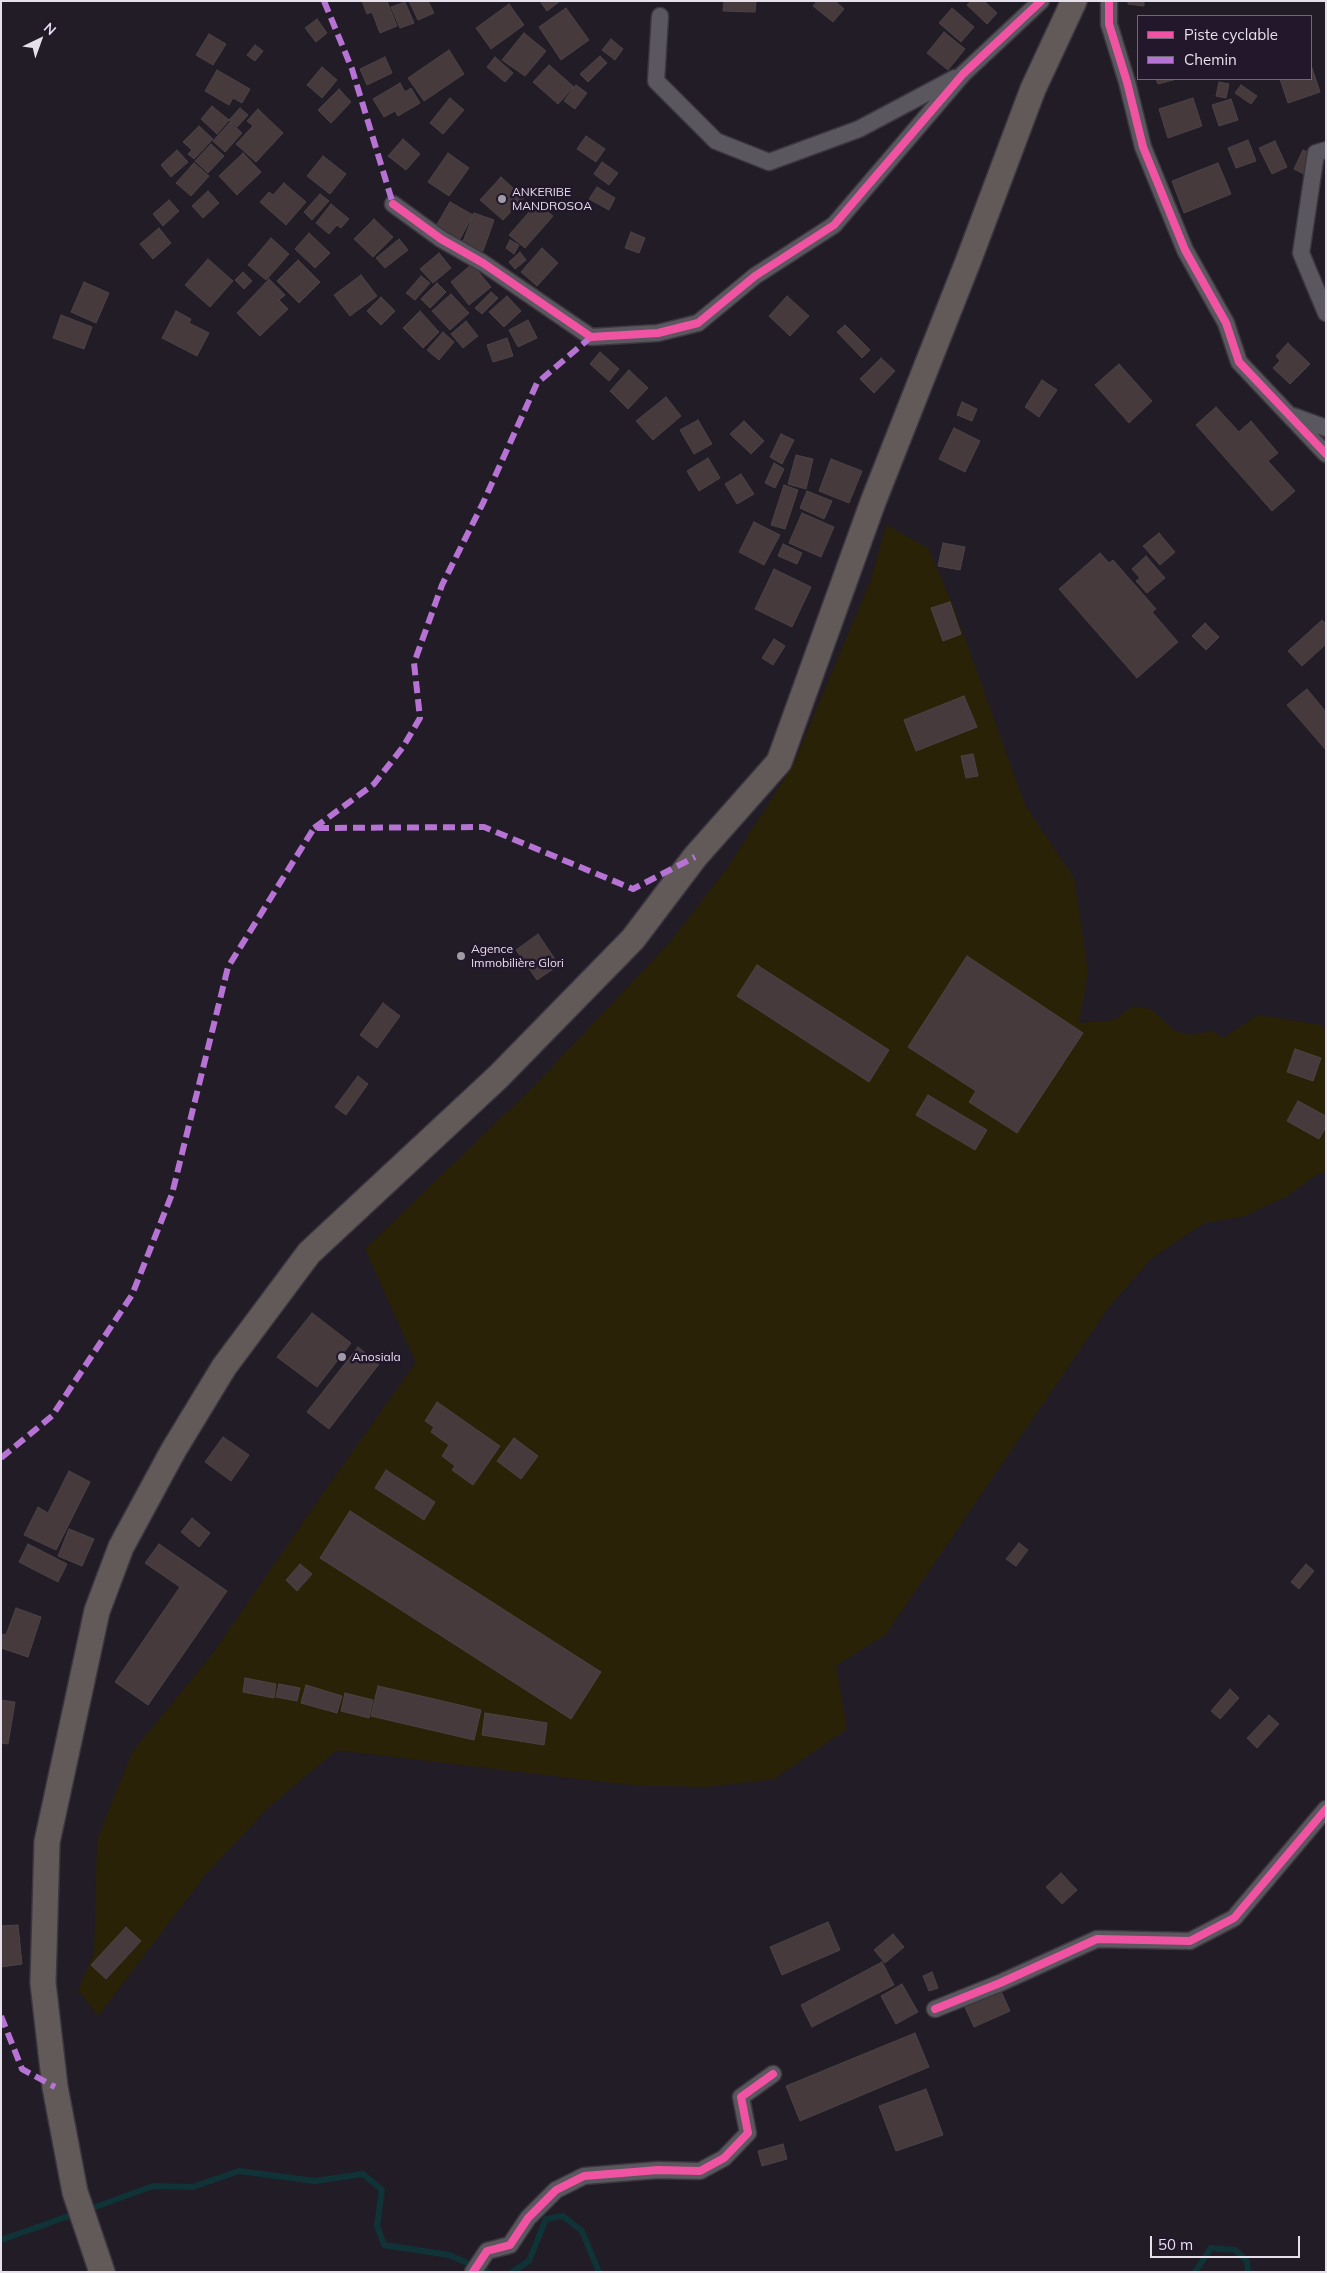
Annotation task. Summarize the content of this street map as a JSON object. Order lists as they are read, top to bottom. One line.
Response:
{"places":["ANKERIBE MANDROSOA","Agence Immobilière Glori","Anosiala"],"legend":["Piste cyclable","Chemin"],"scale_bar":"50 m","north":"top right"}
